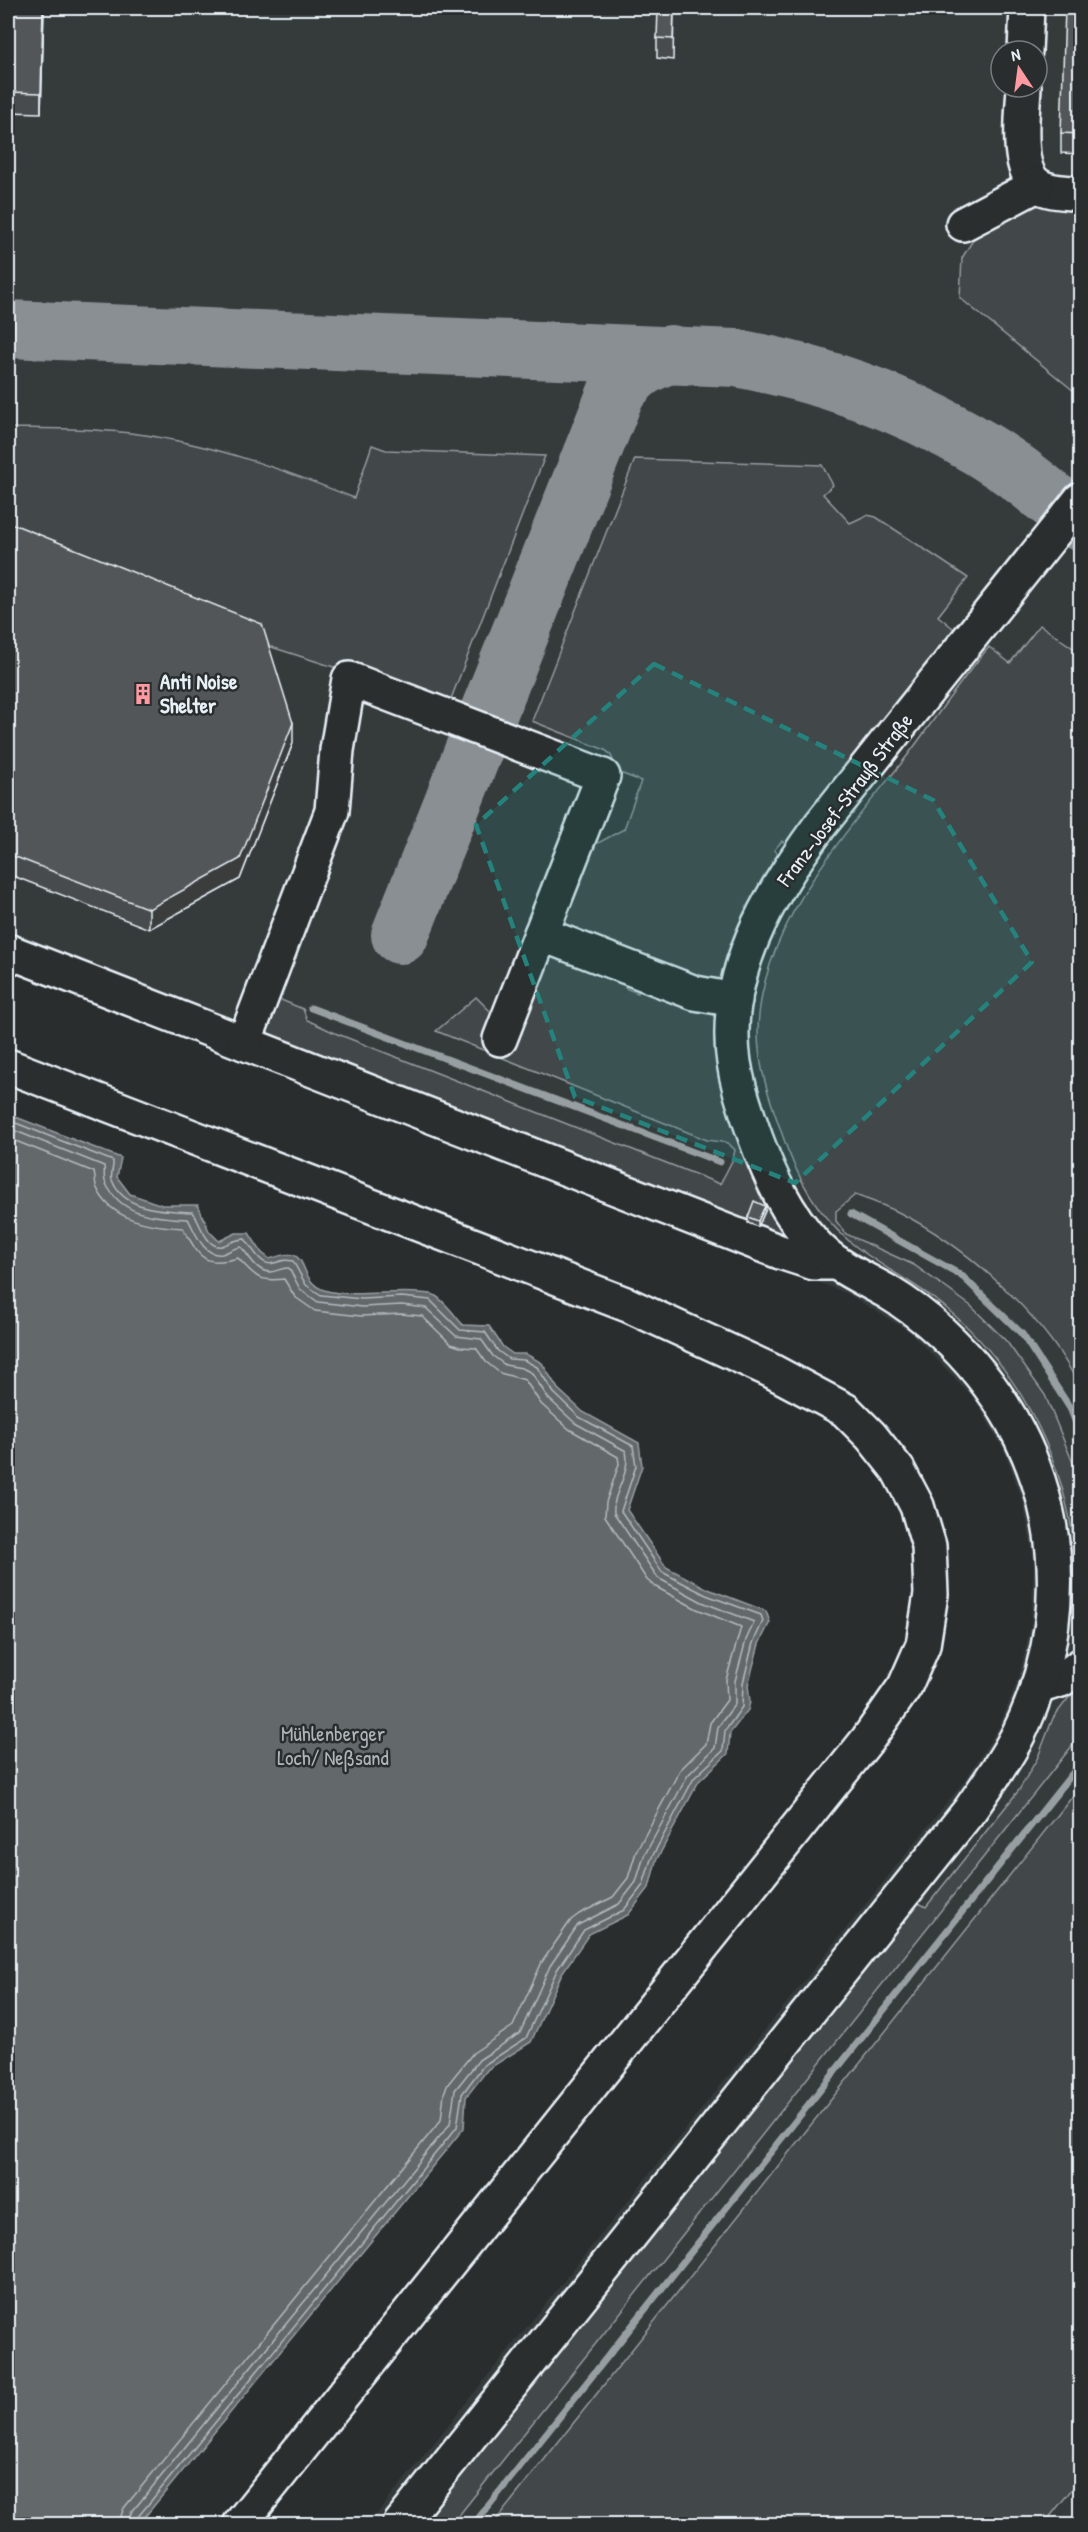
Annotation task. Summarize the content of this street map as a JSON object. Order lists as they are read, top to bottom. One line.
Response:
{"streets":{"street":["Franz-Josef-Strauß Straße"]},"parks":["Mühlenberger Loch/ Neßsand"],"places":{"building":["Anti Noise Shelter"]},"north":"top"}
